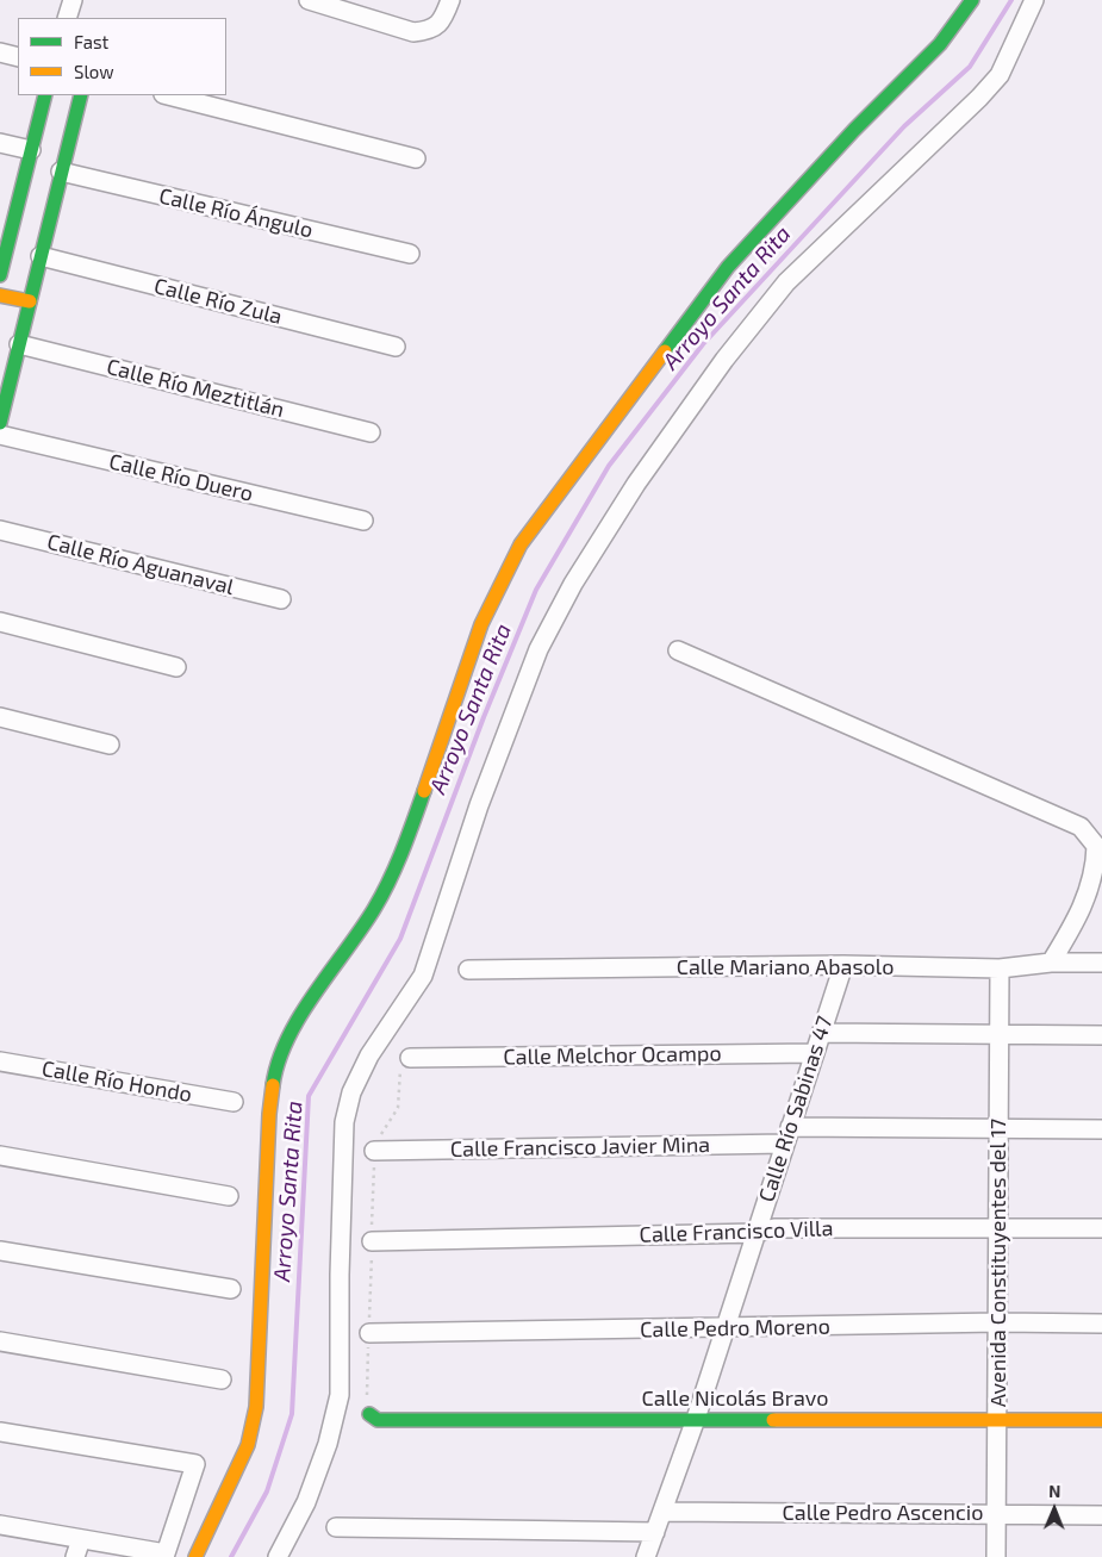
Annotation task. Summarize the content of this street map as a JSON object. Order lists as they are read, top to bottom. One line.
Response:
{"streets":{"street":["Calle Río Ángulo","Calle Río Zula","Calle Río Meztitlán","Calle Río Duero","Calle Río Aguanaval","Calle Mariano Abasolo","Calle Melchor Ocampo","Calle Río Hondo","Calle Río Sabinas 47","Calle Francisco Javier Mina","Calle Francisco Villa","Avenida Constituyentes del 17","Calle Pedro Moreno","Calle Nicolás Bravo","Calle Pedro Ascencio"]},"crossings":[["Calle Mariano Abasolo","Calle Río Sabinas 47"],["Calle Mariano Abasolo","Avenida Constituyentes del 17"],["Calle Melchor Ocampo","Calle Río Sabinas 47"],["Calle Río Sabinas 47","Calle Francisco Javier Mina"],["Calle Río Sabinas 47","Calle Francisco Villa"],["Calle Río Sabinas 47","Calle Pedro Moreno"],["Calle Río Sabinas 47","Calle Nicolás Bravo"],["Calle Río Sabinas 47","Calle Pedro Ascencio"],["Calle Francisco Javier Mina","Avenida Constituyentes del 17"],["Calle Francisco Villa","Avenida Constituyentes del 17"],["Avenida Constituyentes del 17","Calle Pedro Moreno"],["Avenida Constituyentes del 17","Calle Nicolás Bravo"],["Avenida Constituyentes del 17","Calle Pedro Ascencio"]],"water":["Arroyo Santa Rita"],"legend":["Fast","Slow"],"north":"top"}
